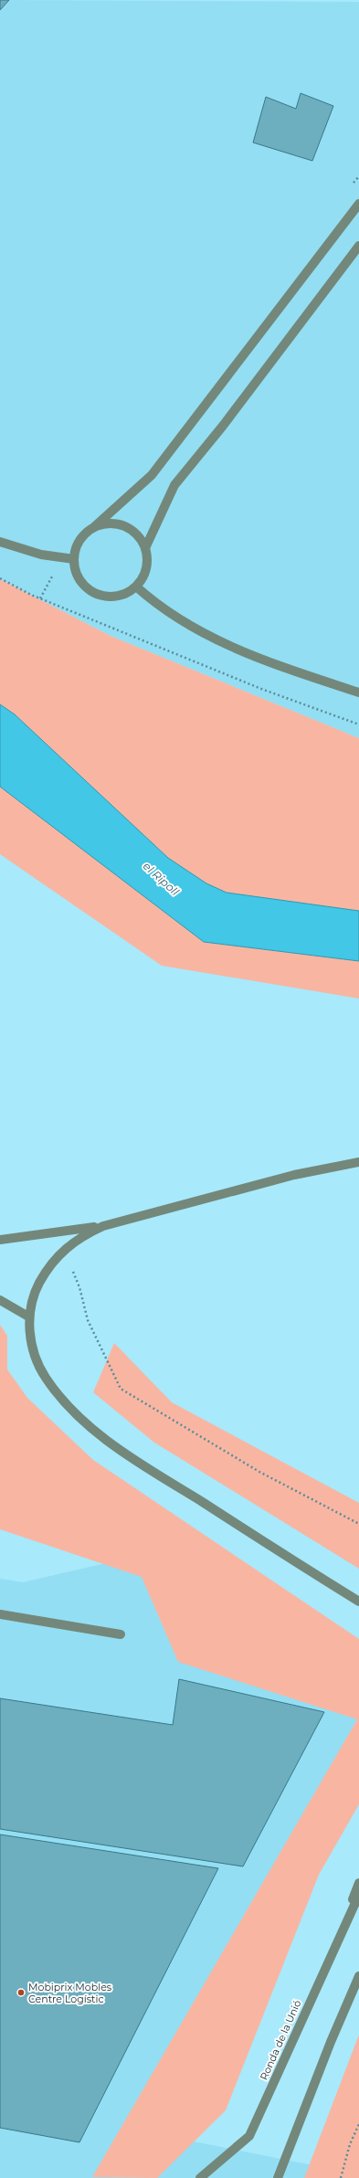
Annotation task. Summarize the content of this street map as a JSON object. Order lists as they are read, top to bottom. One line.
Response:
{"streets":{"street":["Ronda de la Unió"]},"water":["el Ripoll"],"places":["Mobiprix Mobles Centre Logístic"]}
